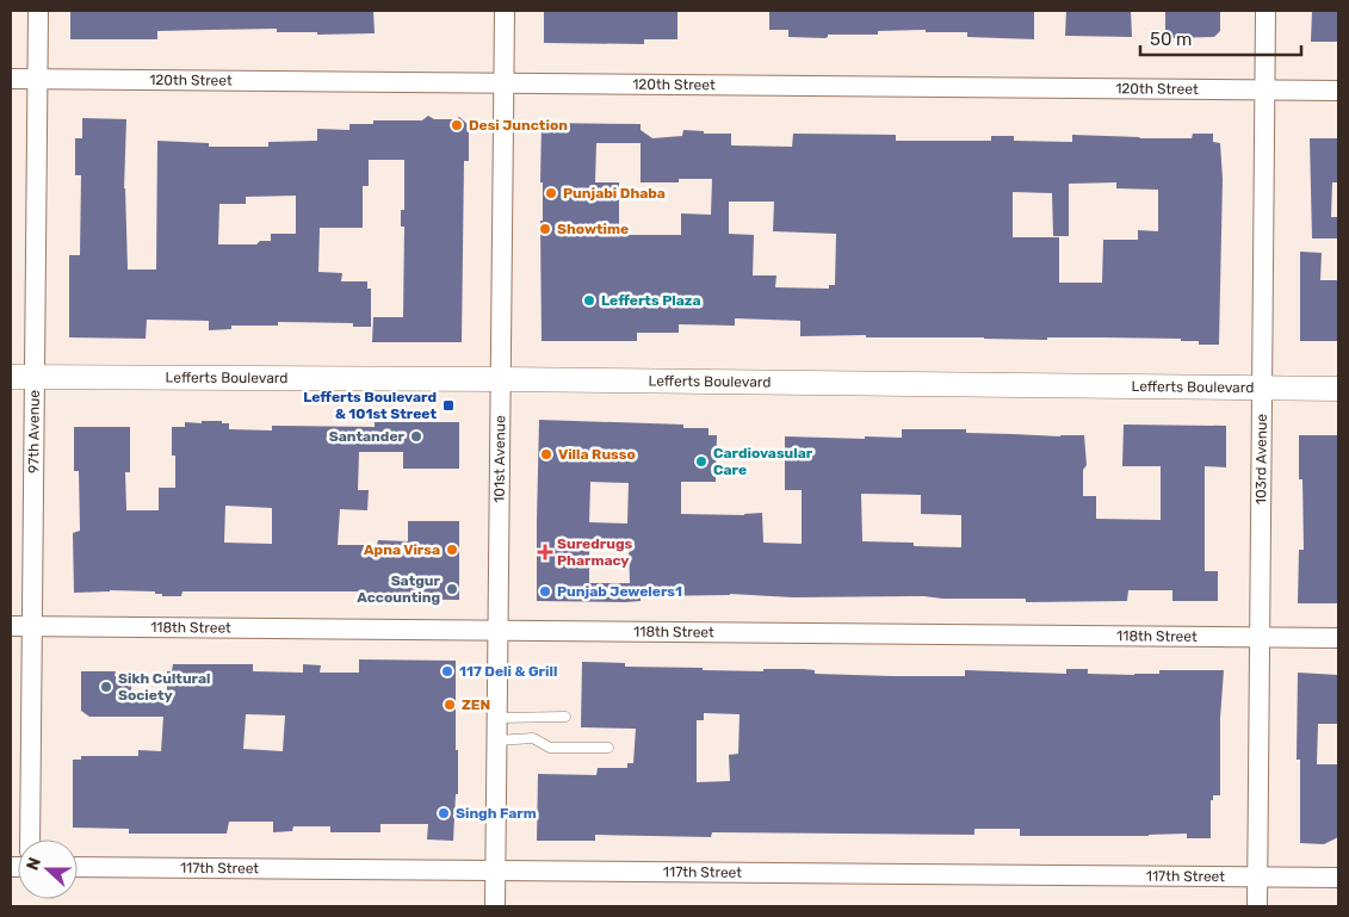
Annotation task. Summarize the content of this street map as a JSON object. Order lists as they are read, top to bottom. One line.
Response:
{"streets":{"street":["120th Street","Lefferts Boulevard","97th Avenue","101st Avenue","103rd Avenue","118th Street","117th Street"]},"crossings":[["120th Street","97th Avenue"],["120th Street","101st Avenue"],["120th Street","103rd Avenue"],["Lefferts Boulevard","97th Avenue"],["Lefferts Boulevard","101st Avenue"],["Lefferts Boulevard","103rd Avenue"],["97th Avenue","118th Street"],["101st Avenue","118th Street"],["101st Avenue","117th Street"],["103rd Avenue","118th Street"],["103rd Avenue","117th Street"]],"places":{"other":["Desi Junction","Punjabi Dhaba","Showtime","Lefferts Plaza","Santander","Villa Russo","Cardiovasular Care","Apna Virsa","Satgur Accounting","Punjab Jewelers1","117 Deli & Grill","Sikh Cultural Society","ZEN","Singh Farm"],"transit":["Lefferts Boulevard & 101st Street"],"health":["Suredrugs Pharmacy"]},"scale_bar":"50 m","north":"left"}
